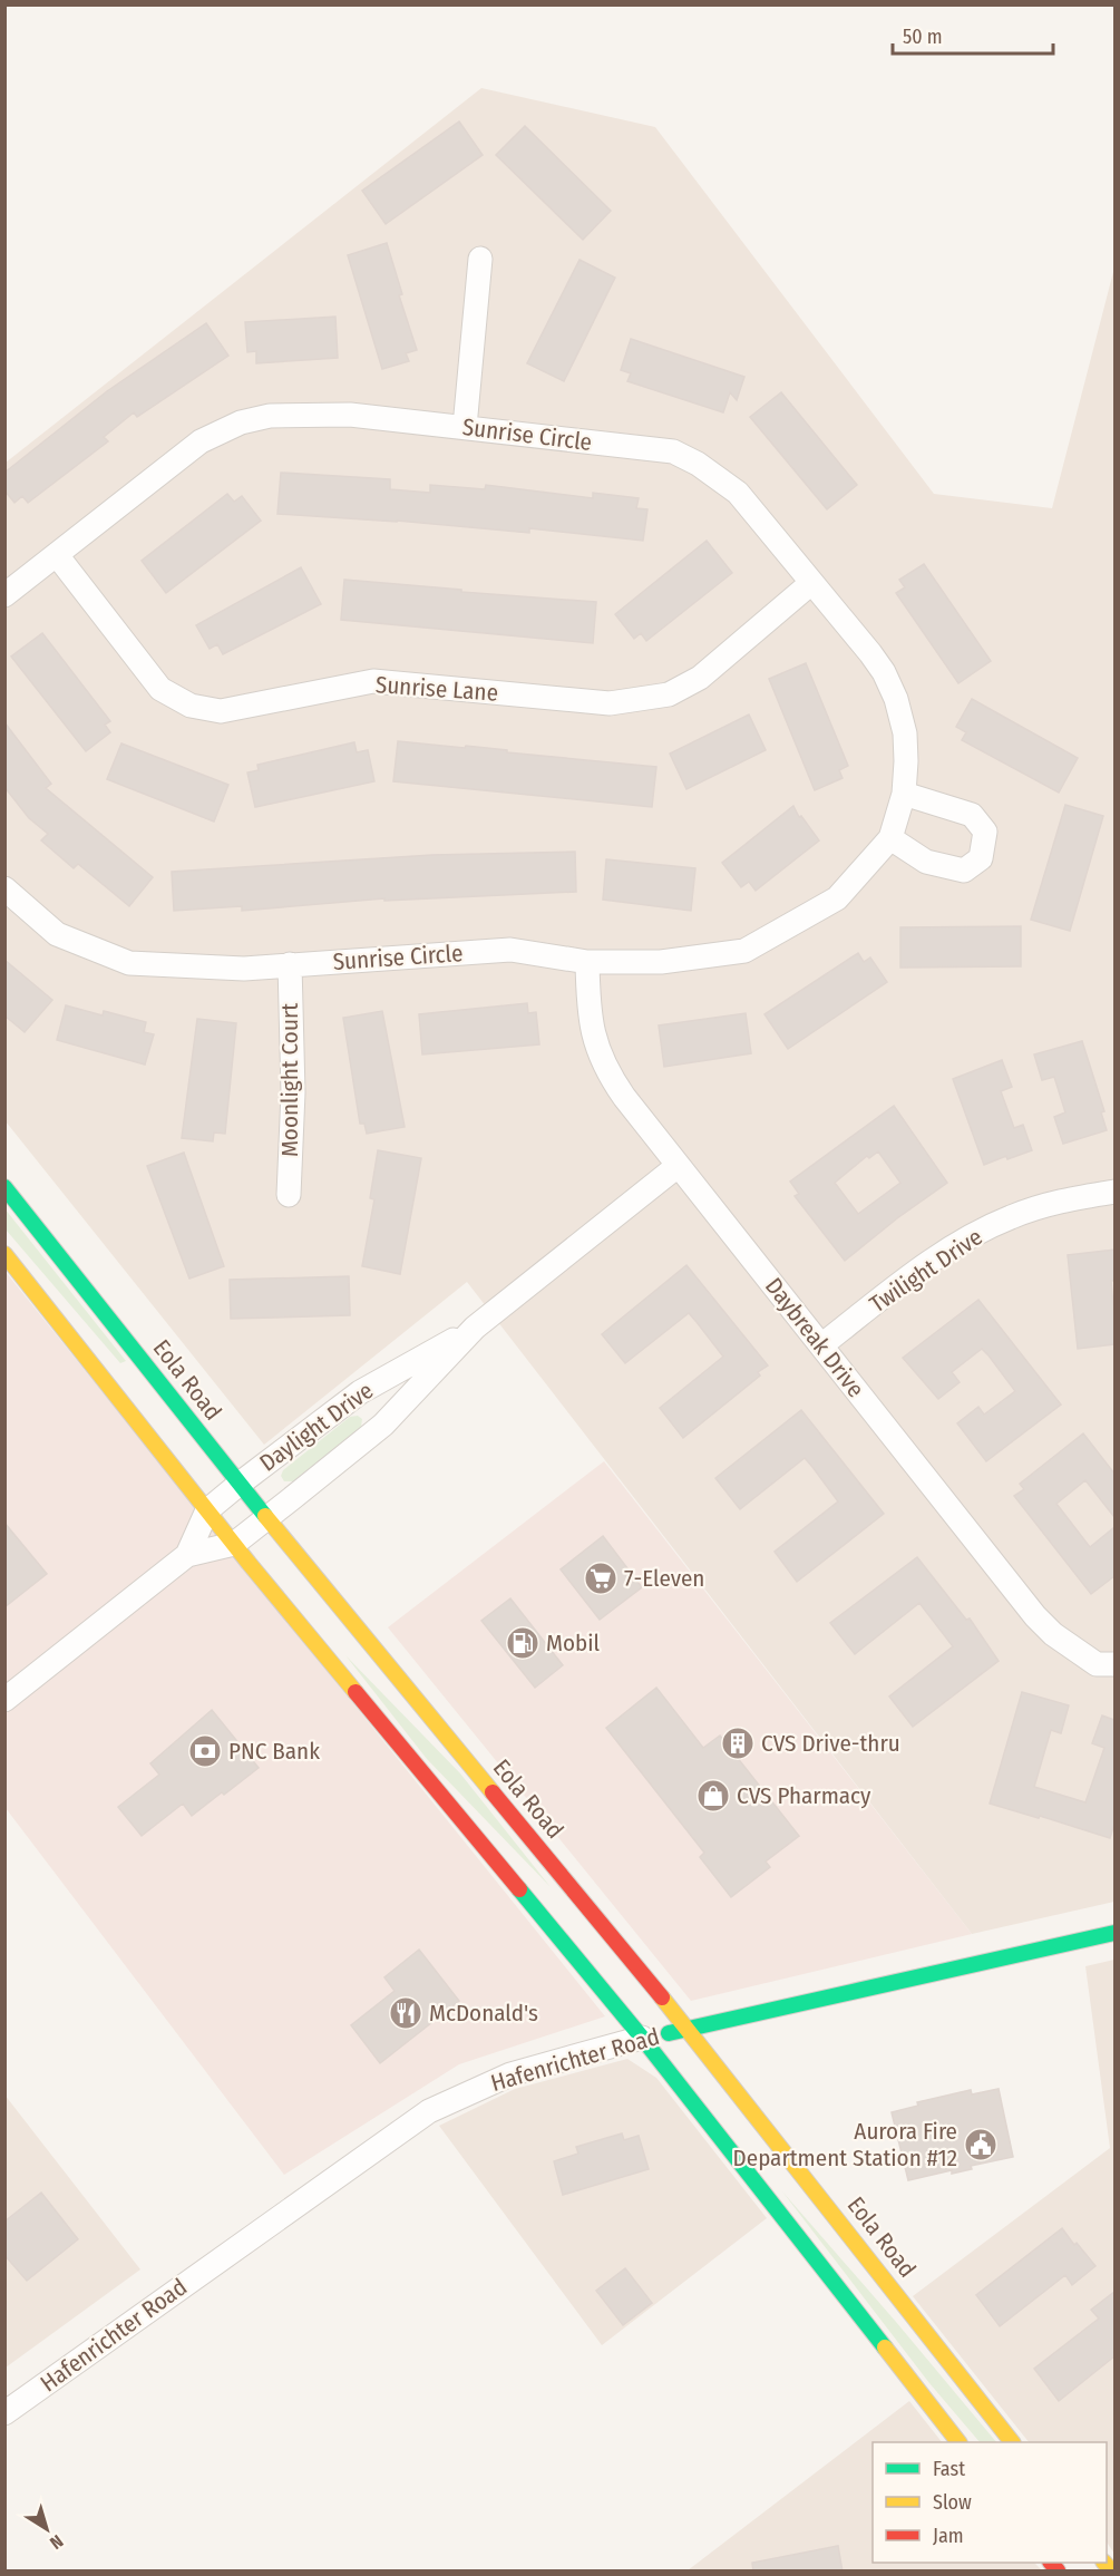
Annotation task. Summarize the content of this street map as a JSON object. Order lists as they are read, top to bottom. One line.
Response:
{"streets":{"street":["Sunrise Circle","Sunrise Lane","Moonlight Court","Twilight Drive","Daybreak Drive","Eola Road","Daylight Drive","Hafenrichter Road"]},"crossings":[["Sunrise Circle","Sunrise Lane"],["Sunrise Circle","Moonlight Court"],["Sunrise Circle","Daybreak Drive"],["Twilight Drive","Daybreak Drive"],["Daybreak Drive","Daylight Drive"],["Eola Road","Daylight Drive"],["Eola Road","Hafenrichter Road"]],"places":{"supermarket":["7-Eleven"],"fuel station":["Mobil"],"building":["CVS Drive-thru"],"bank":["PNC Bank"],"shop":["CVS Pharmacy"],"restaurant":["McDonald's"],"public building":["Aurora Fire Department Station #12"]},"legend":["Fast","Slow","Jam"],"scale_bar":"50 m","north":"bottom right"}
